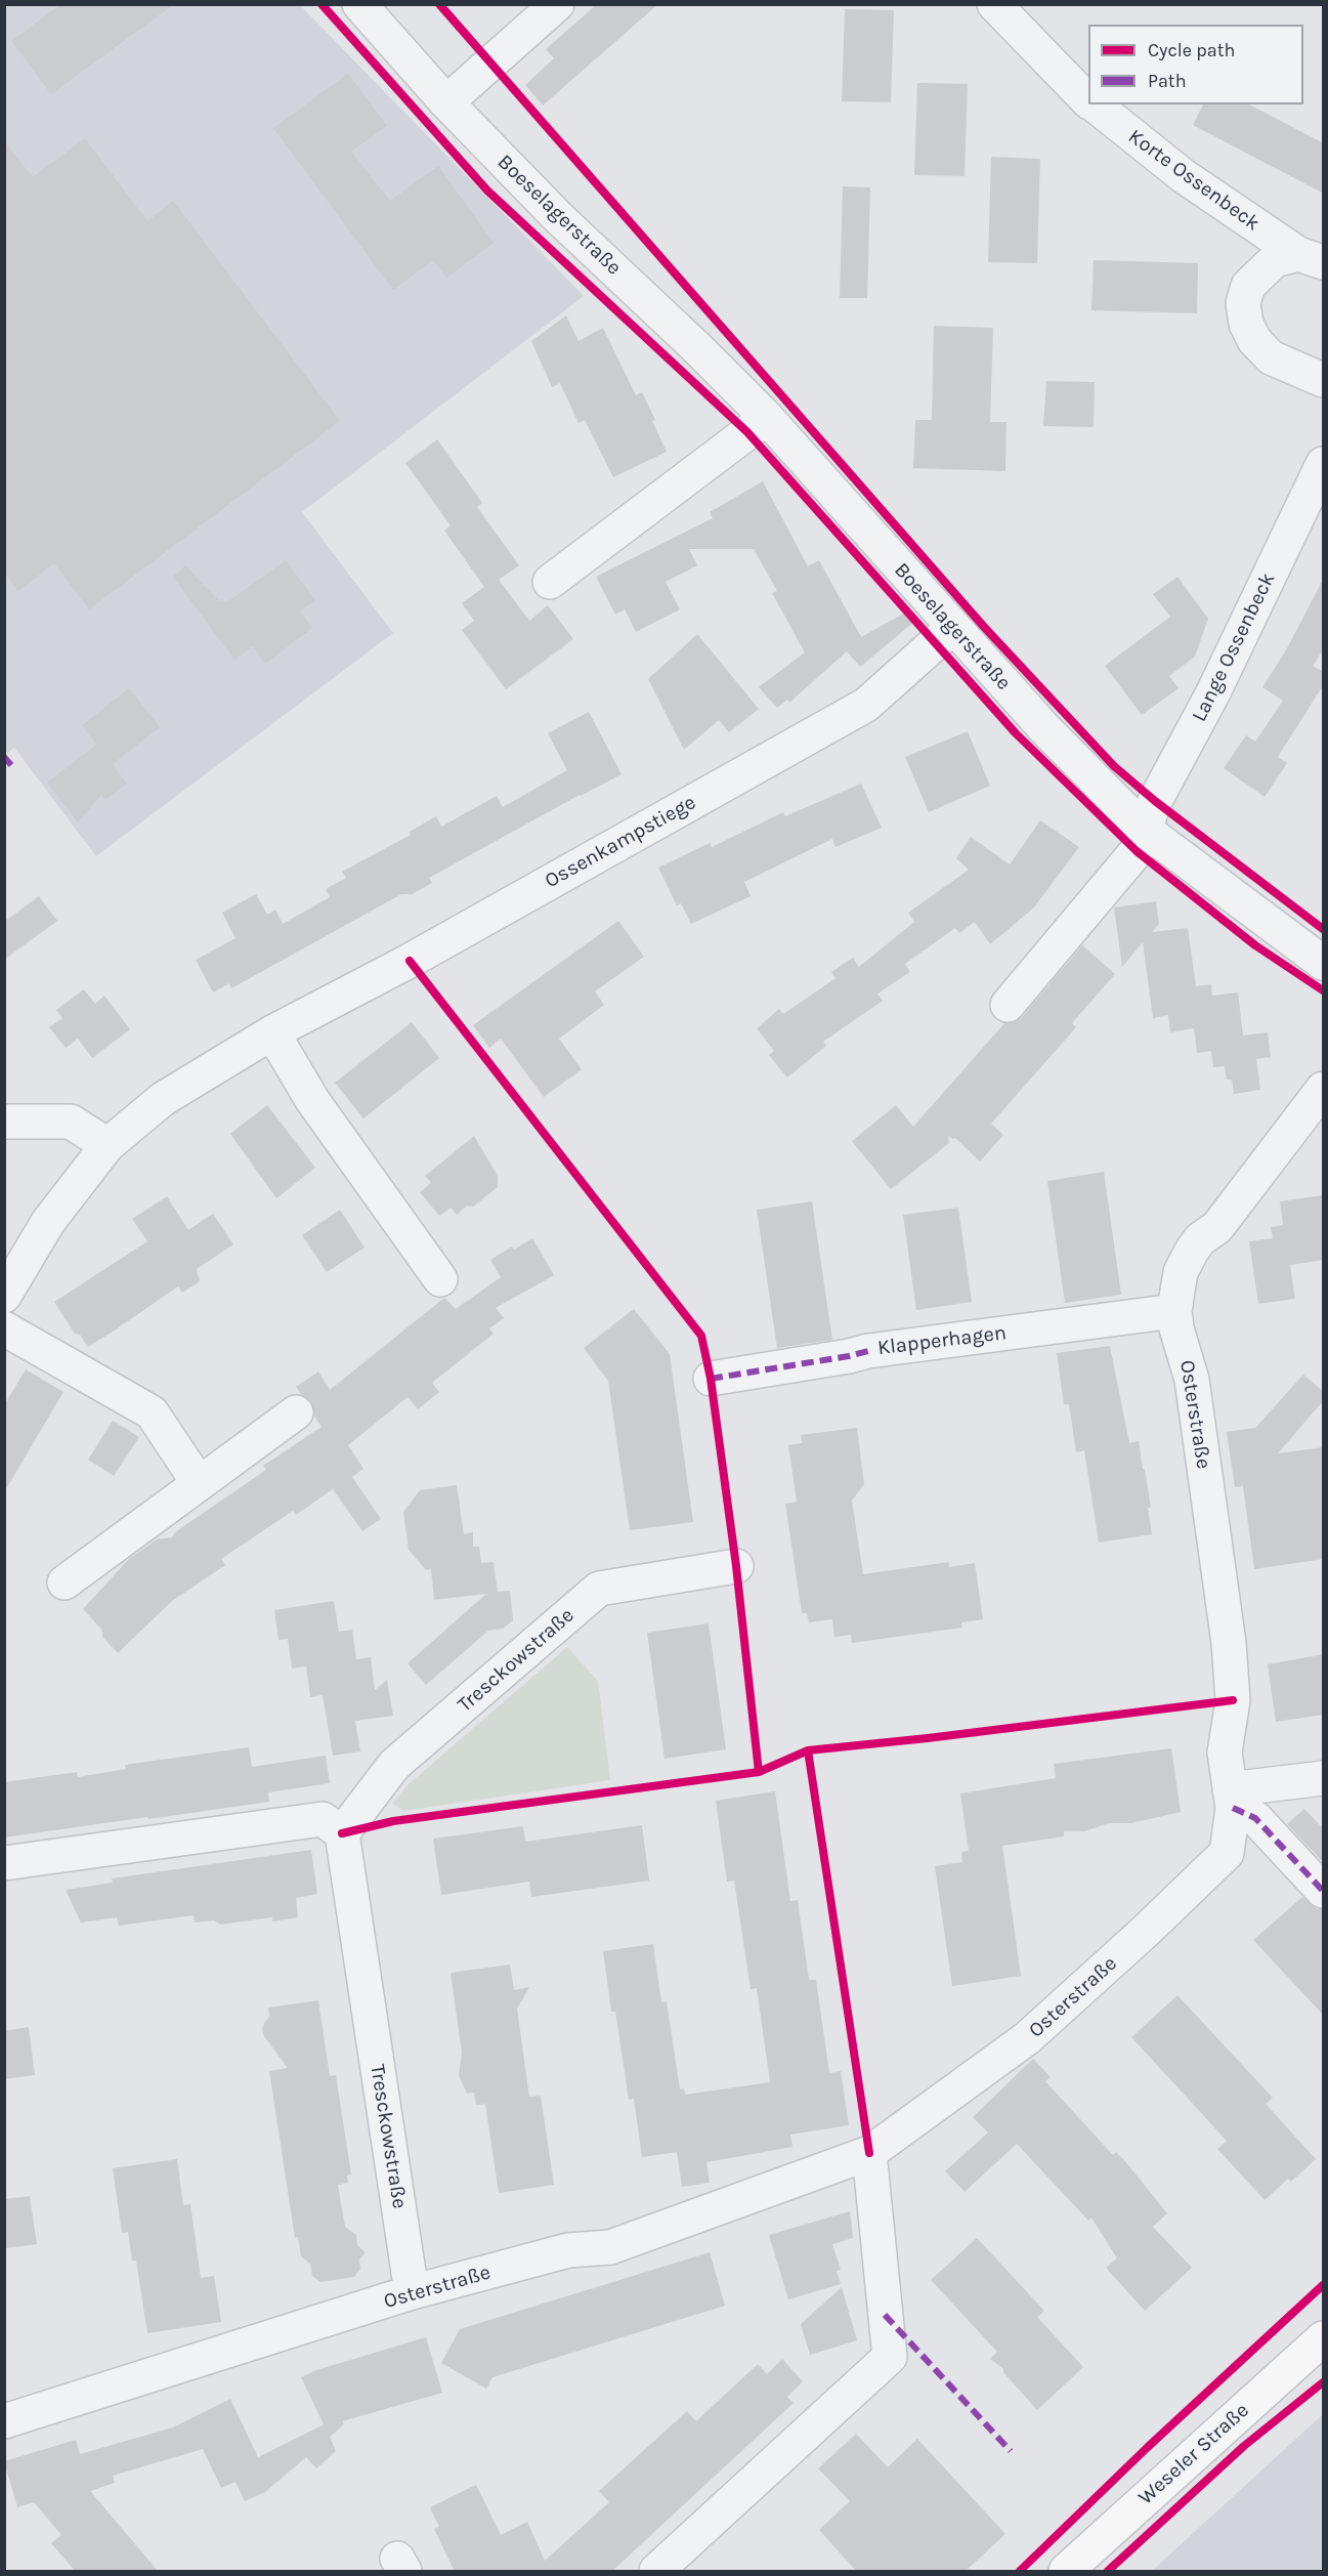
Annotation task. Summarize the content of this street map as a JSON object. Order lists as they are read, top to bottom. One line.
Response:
{"streets":{"main road":["Weseler Straße"],"street":["Korte Ossenbeck","Boeselagerstraße","Lange Ossenbeck","Ossenkampstiege","Klapperhagen","Osterstraße","Tresckowstraße"]},"crossings":[["Boeselagerstraße","Lange Ossenbeck"],["Boeselagerstraße","Ossenkampstiege"],["Klapperhagen","Osterstraße"],["Osterstraße","Tresckowstraße"]],"legend":["Cycle path","Path"]}
